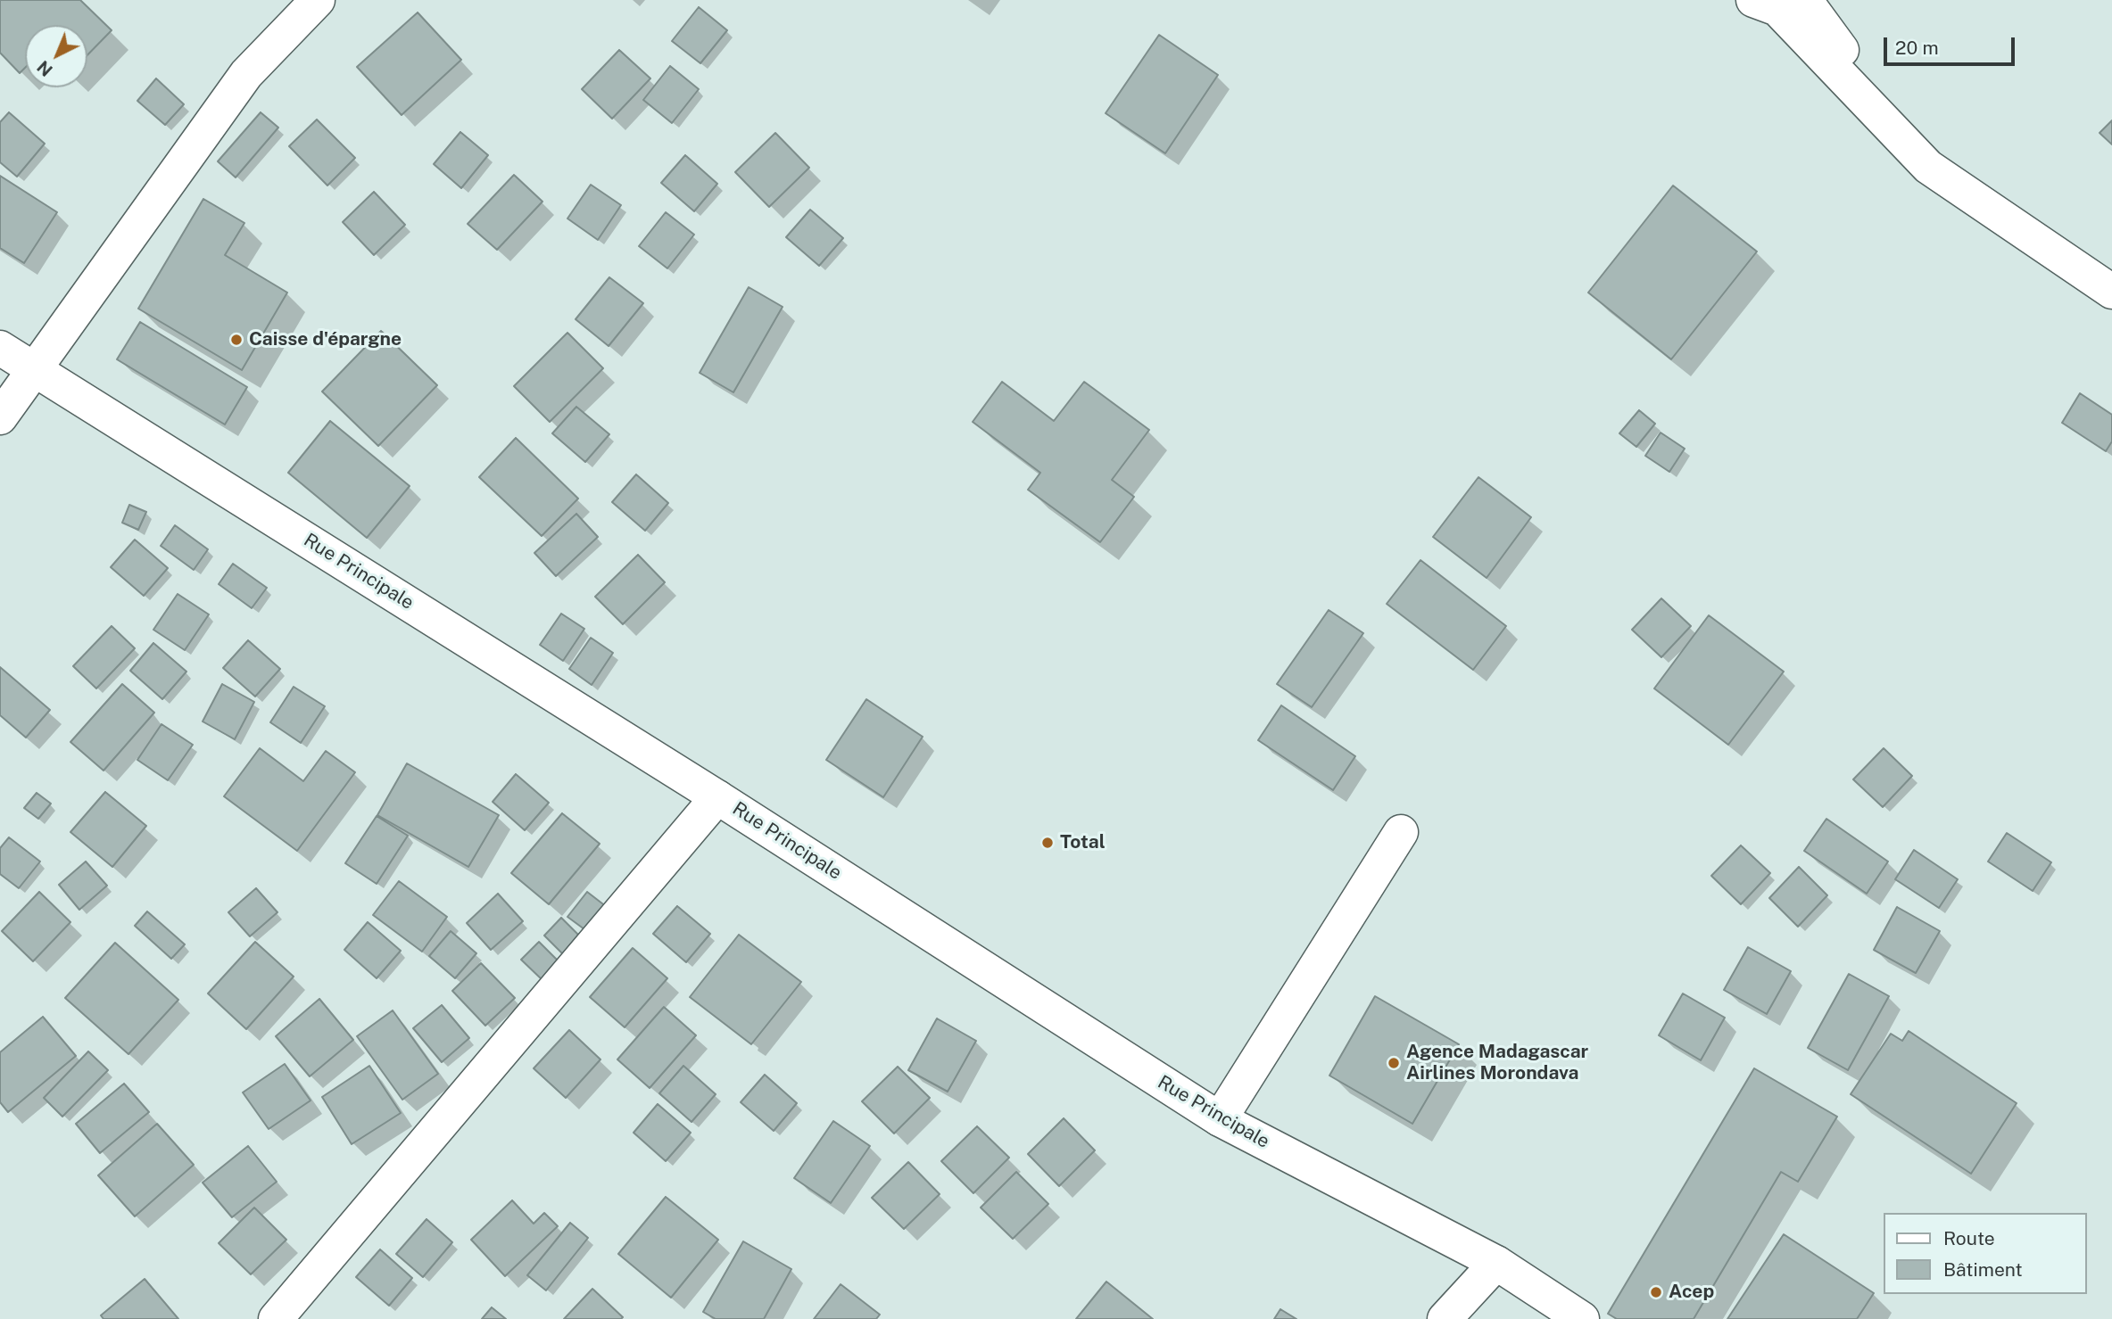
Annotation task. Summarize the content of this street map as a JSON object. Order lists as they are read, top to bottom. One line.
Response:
{"streets":{"street":["Rue Principale"]},"places":["Caisse d'épargne","Total","Agence Madagascar Airlines Morondava","Acep"],"legend":["Route","Bâtiment"],"scale_bar":"20 m","north":"bottom left"}
